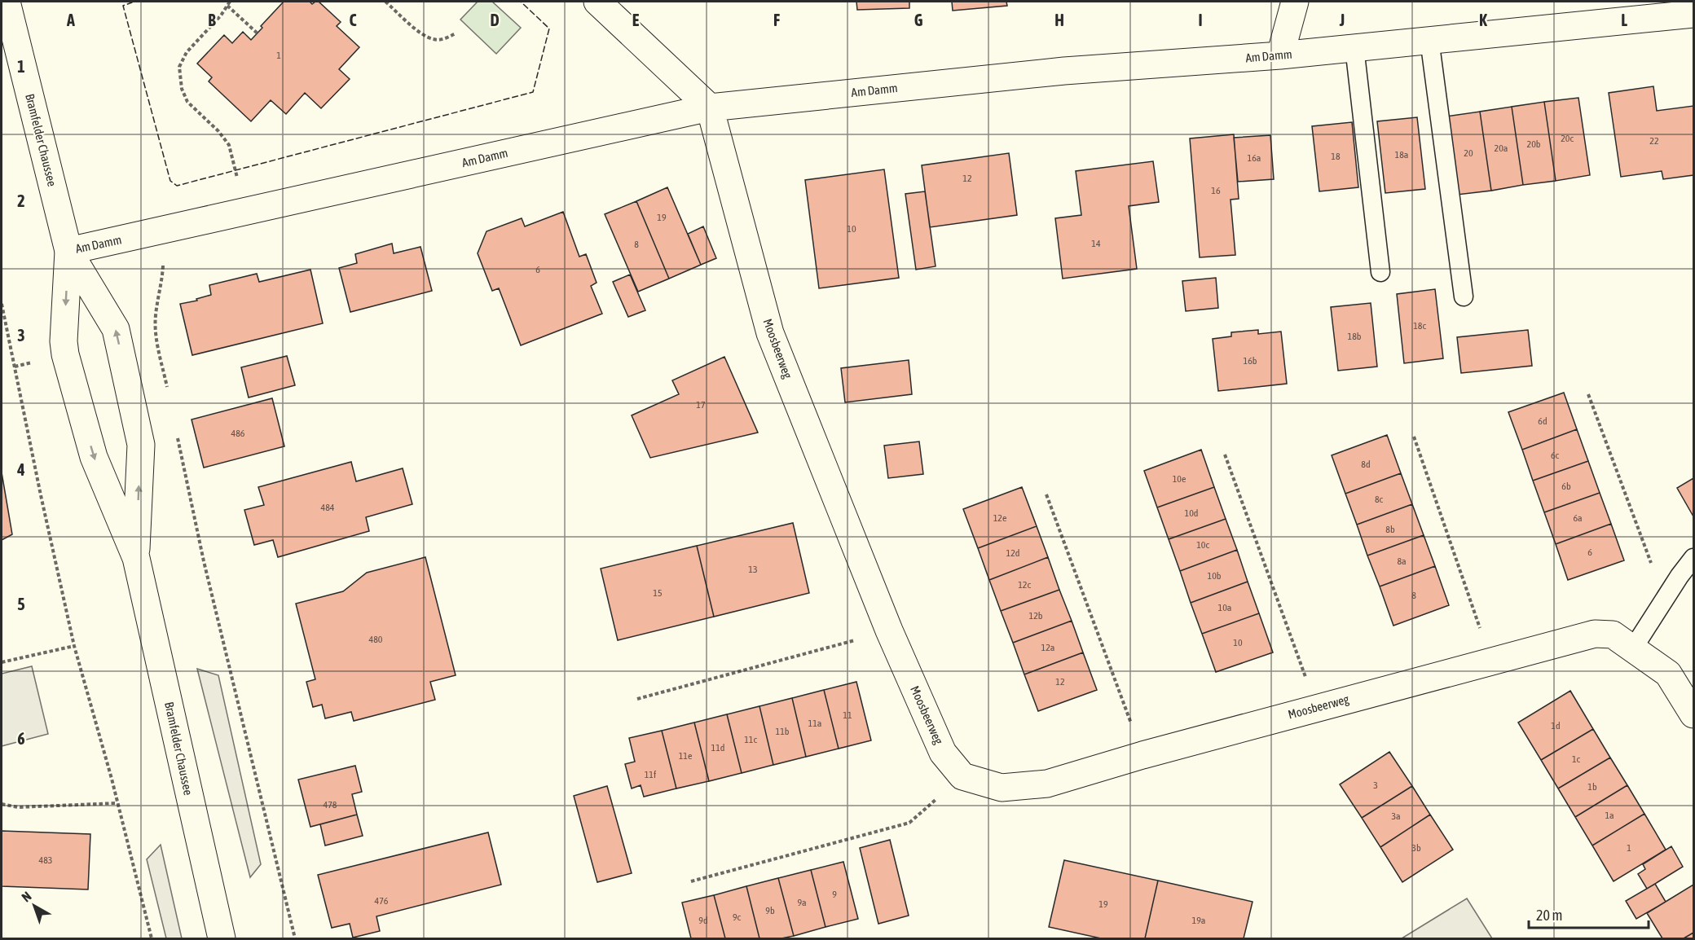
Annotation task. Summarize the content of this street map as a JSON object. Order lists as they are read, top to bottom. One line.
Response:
{"streets":{"street":["Am Damm","Bramfelder Chaussee","Moosbeerweg"]},"crossings":[["Am Damm","Bramfelder Chaussee"],["Am Damm","Moosbeerweg"]],"house_numbers":["1","20c","22","20b","20a","20","18a","18","16a","12","16","19","10","14","8","6","18c","18b","16b","17","6d","486","6c","8d","10e","6b","8c","484","10d","12e","6a","8b","10c","6","12d","8a","13","10b","12c","15","8","10a","12b","480","10","12a","12","11","11a","1d","11b","11c","11d","11e","1c","11f","3","1b","478","1a","3a","3b","1","483","9","476","9a","19","9b","9c","9d","19a"],"scale_bar":"20 m","north":"top left","grid":{"columns":["A","B","C","D","E","F","G","H","I","J","K","L"],"rows":["1","2","3","4","5","6"]}}
